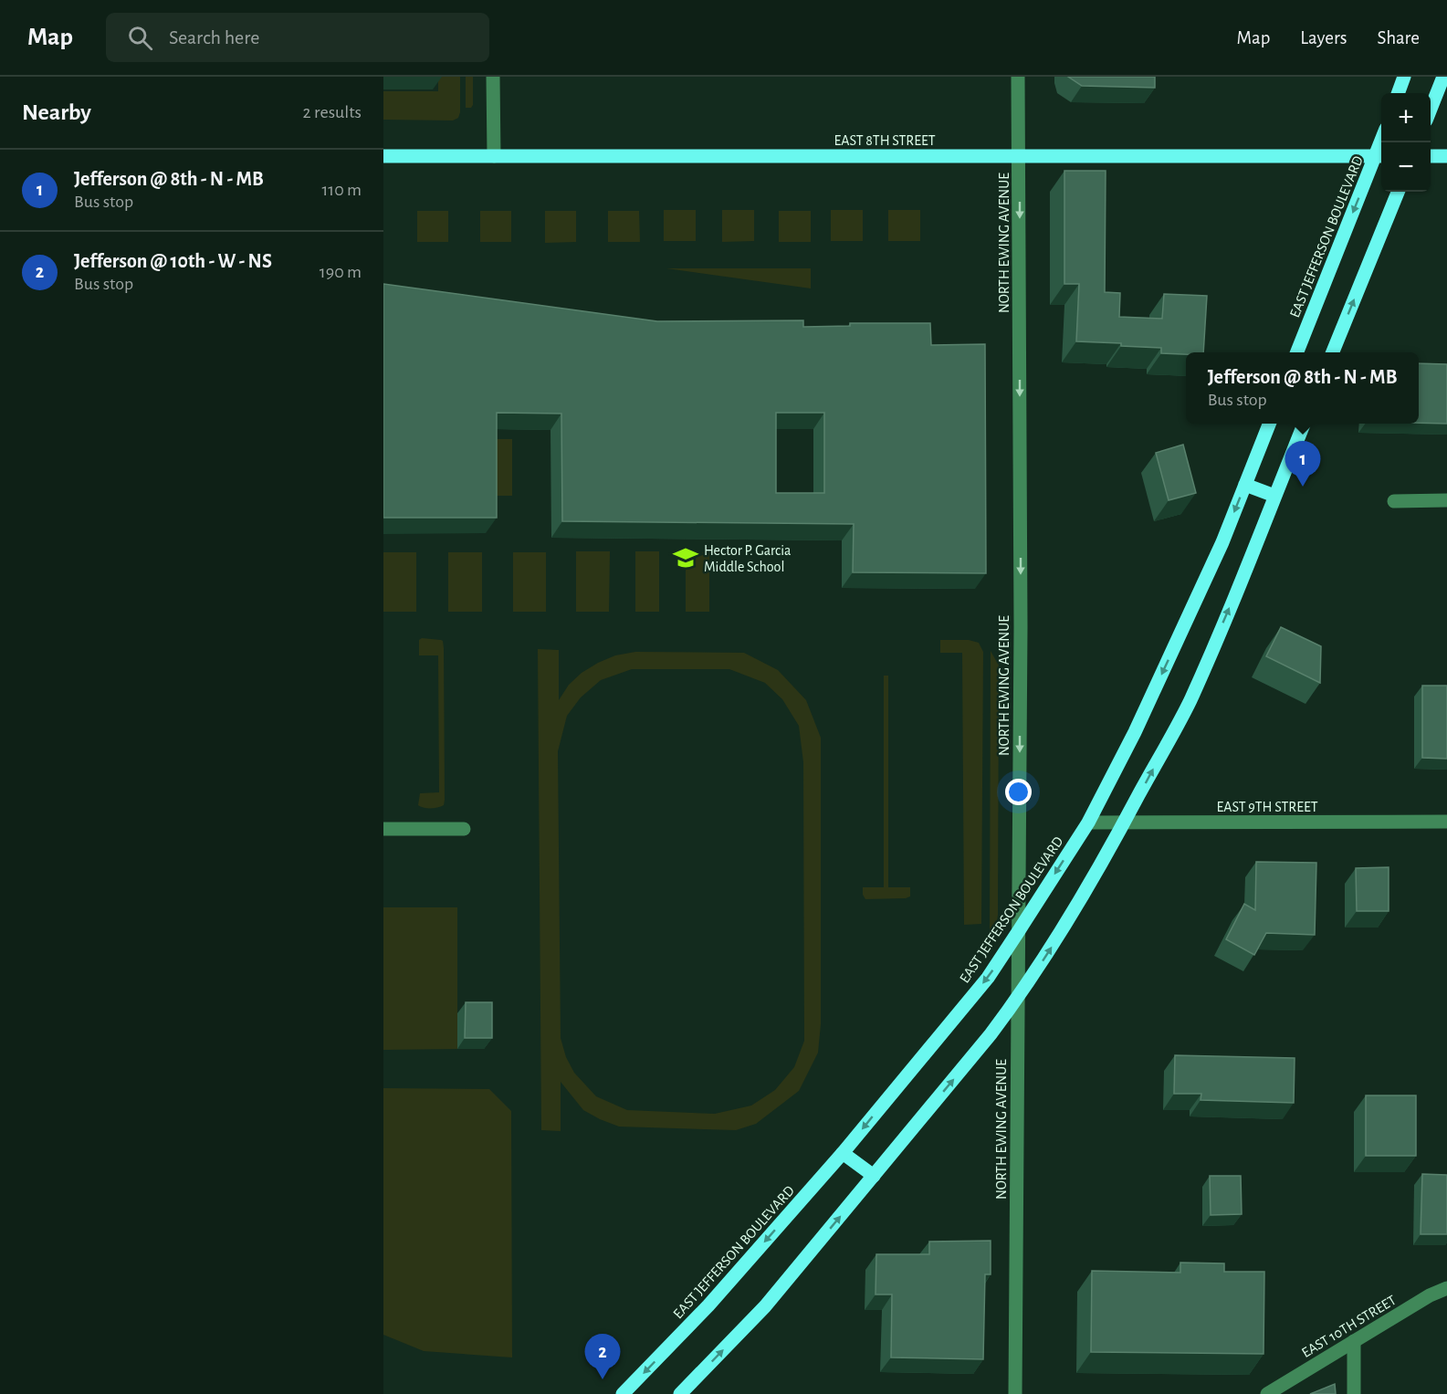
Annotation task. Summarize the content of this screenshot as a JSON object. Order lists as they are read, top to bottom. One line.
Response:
{"streets":{"main road":["EAST 8TH STREET","EAST JEFFERSON BOULEVARD"],"street":["NORTH EWING AVENUE","EAST 9TH STREET","EAST 10TH STREET"]},"crossings":[["EAST 8TH STREET","EAST JEFFERSON BOULEVARD"],["EAST 8TH STREET","NORTH EWING AVENUE"],["EAST JEFFERSON BOULEVARD","NORTH EWING AVENUE"],["EAST JEFFERSON BOULEVARD","EAST 9TH STREET"]],"one_way":["NORTH EWING AVENUE"],"places":{"school or university":["Hector P. Garcia Middle School"]},"page":{"header":"Map","search":"Search here","nav":["Map","Layers","Share"],"heading":["Nearby","2 results"],"map_buttons":["+","−"],"list":[{"mark":"1","name":"Jefferson @ 8th - N - MB","note":"Bus stop","value":"110 m"},{"mark":"2","name":"Jefferson @ 10th - W - NS","note":"Bus stop","value":"190 m"}],"popup":["Jefferson @ 8th - N - MB","Bus stop"],"pins":["1","2"]}}
